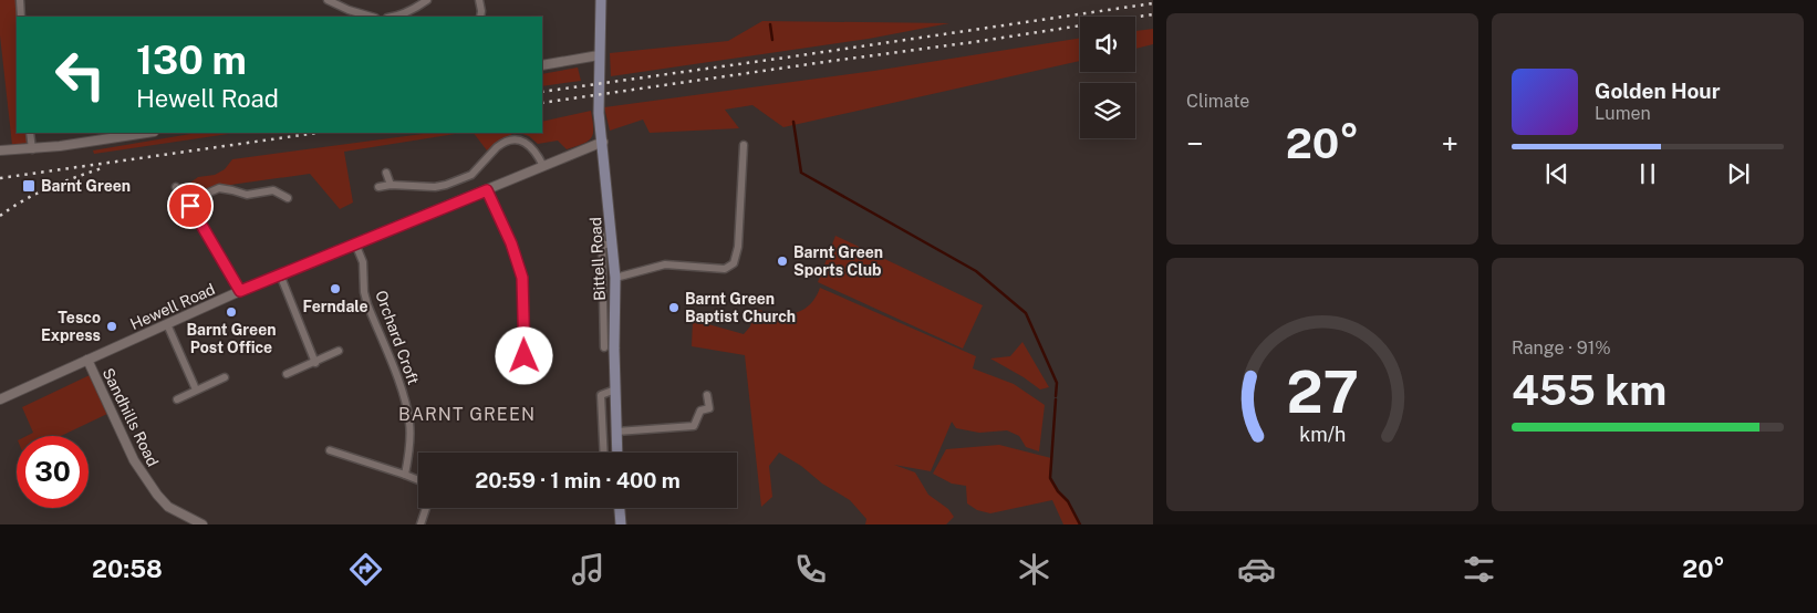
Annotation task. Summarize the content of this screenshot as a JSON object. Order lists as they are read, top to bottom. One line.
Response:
{"streets":{"main road":["Bittell Road"],"street":["Hewell Road","Orchard Croft","Sandhills Road"]},"crossings":[["Bittell Road","Hewell Road"],["Hewell Road","Orchard Croft"],["Hewell Road","Sandhills Road"]],"districts":["BARNT GREEN"],"places":{"transit":["Barnt Green"],"other":["Barnt Green Sports Club","Ferndale","Barnt Green Baptist Church","Barnt Green Post Office","Tesco Express"]},"page":{"tile":["Climate",["Range · 91%","455 km"]],"turn":["130 m","Hewell Road"],"song":["Golden Hour","Lumen"],"heat":["−","20°","+"],"limit":"30","trip":"20:59 · 1 min · 400 m","tabs":["20:58","20°"],"gauge":["27","km/h"]}}
